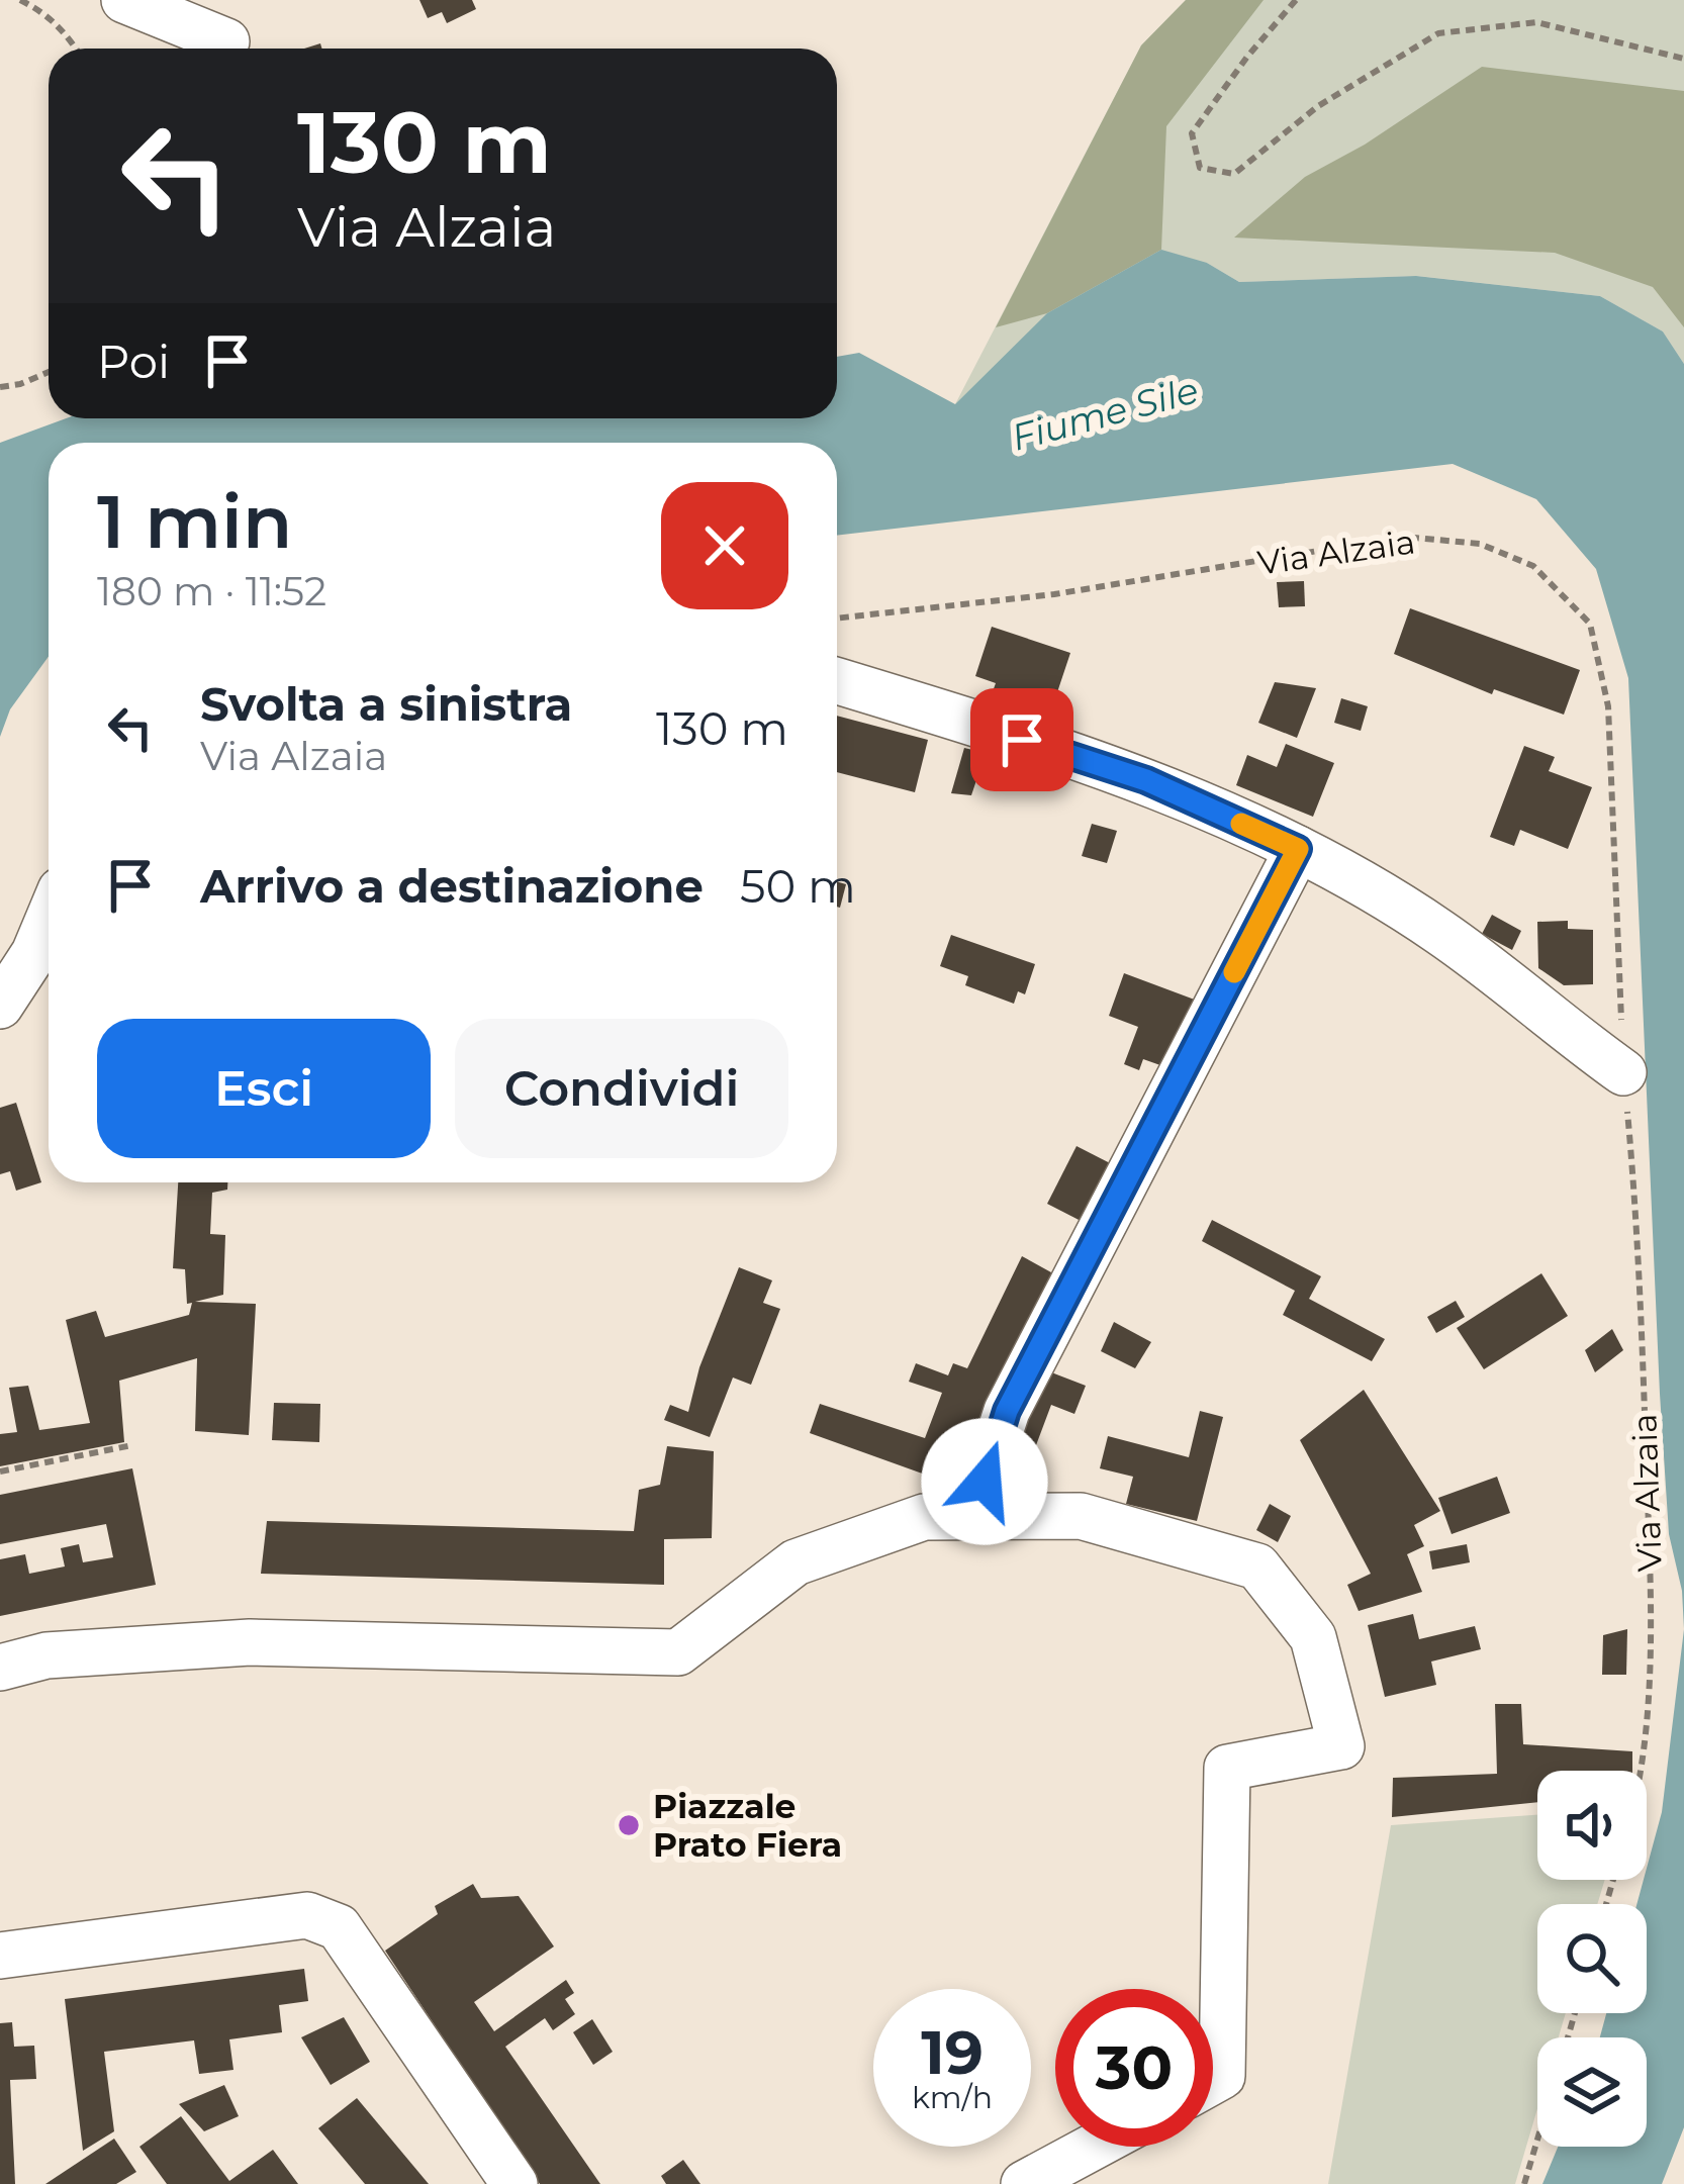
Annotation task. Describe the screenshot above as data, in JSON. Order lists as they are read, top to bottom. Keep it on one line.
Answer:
{"streets":{"path":["Via Alzaia"]},"water":["Fiume Sile"],"places":["Piazzale Prato Fiera"],"page":{"turn":["130 m","Via Alzaia"],"then":"Poi","heading":["1 min","180 m · 11:52"],"list":[{"name":"Svolta a sinistra","note":"Via Alzaia","value":"130 m"},{"name":"Arrivo a destinazione","value":"50 m"}],"buttons":["Esci","Condividi"],"speed":"19 km/h","limit":"30"}}
